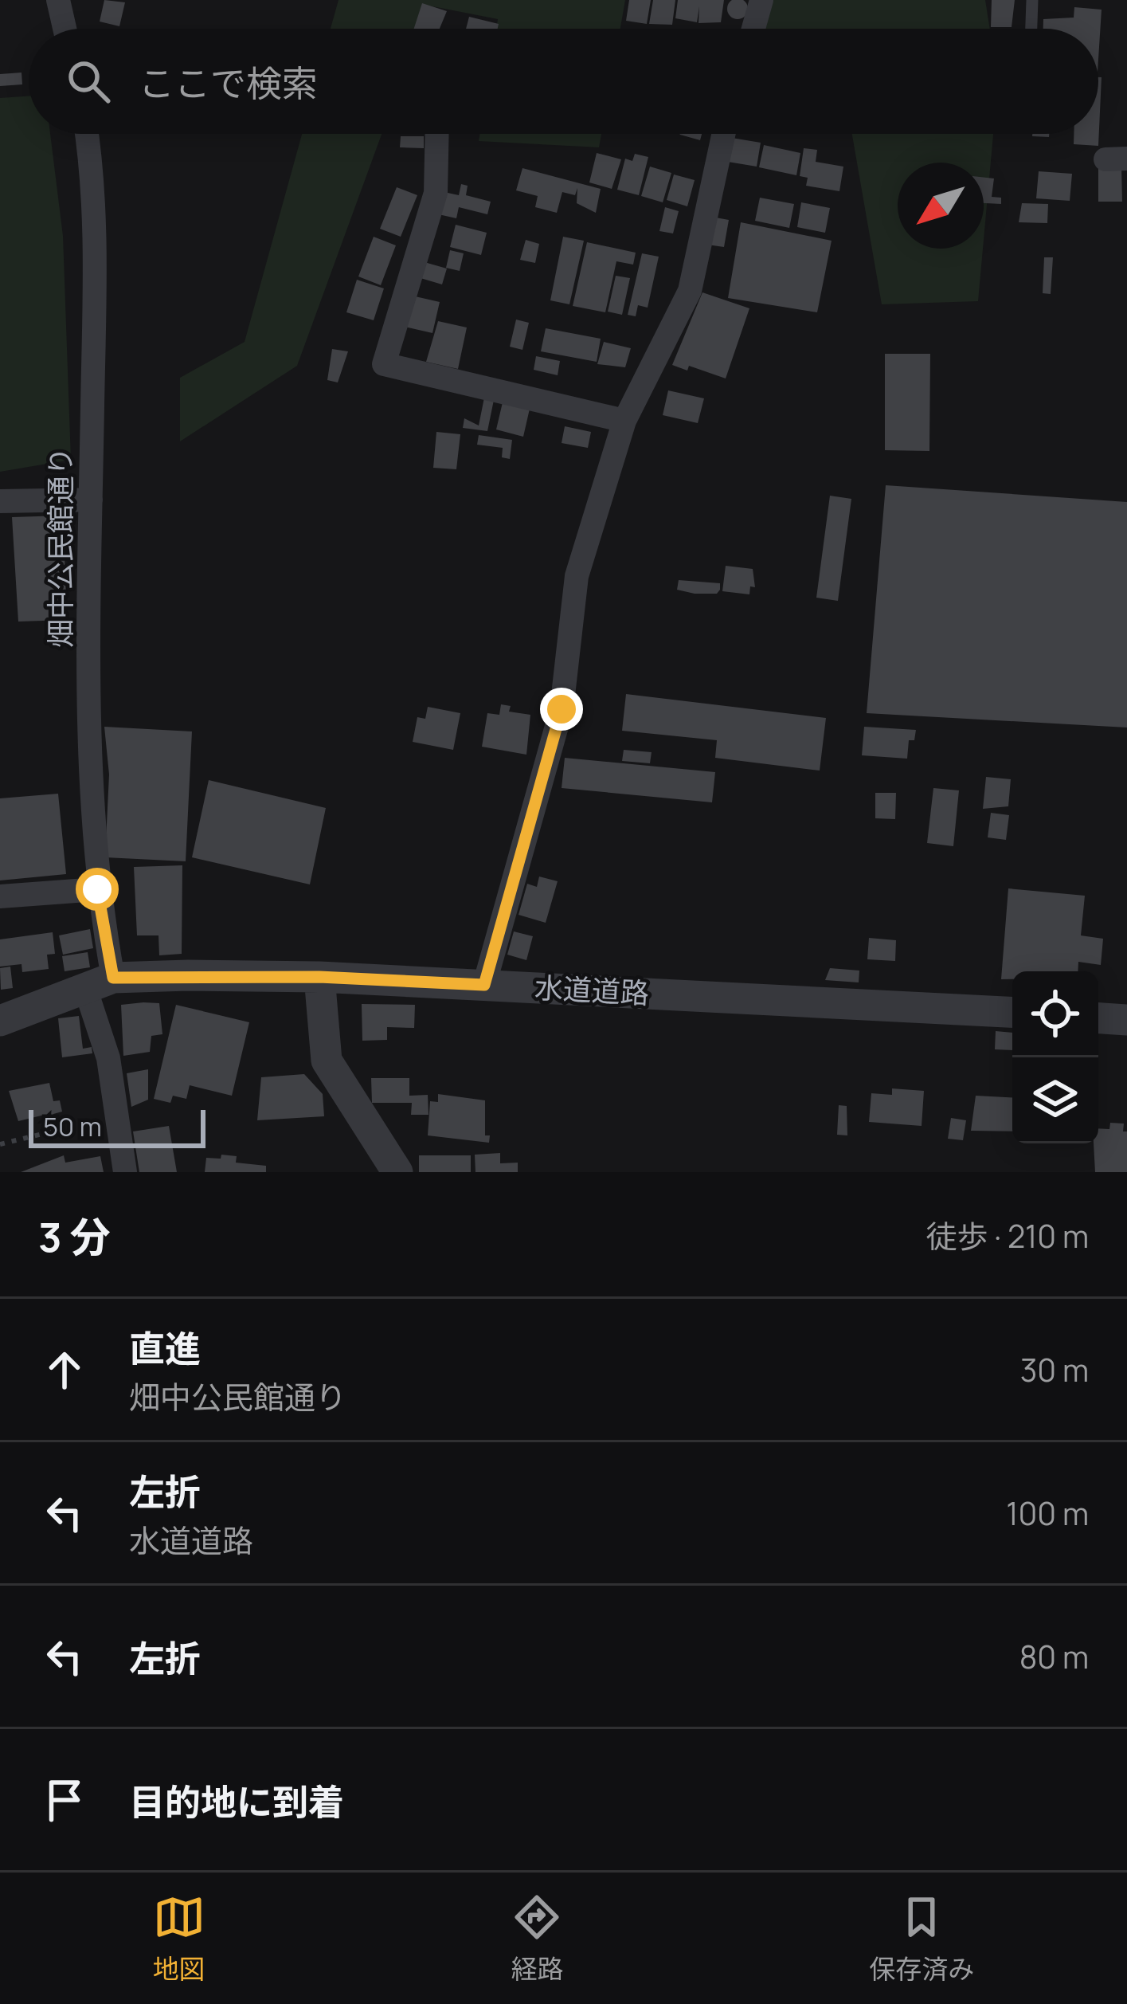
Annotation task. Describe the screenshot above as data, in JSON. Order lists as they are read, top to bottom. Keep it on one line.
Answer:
{"streets":{"street":["畑中公民館通り","水道道路"]},"crossings":[["畑中公民館通り","水道道路"]],"scale_bar":"50 m","north":"bottom left","page":{"search":"ここで検索","scale":"50 m","heading":["3 分","徒歩 · 210 m"],"list":[["直進","畑中公民館通り","30 m"],["左折","水道道路","100 m"],["左折","80 m"],"目的地に到着"],"nav":["地図","経路","保存済み"]}}
